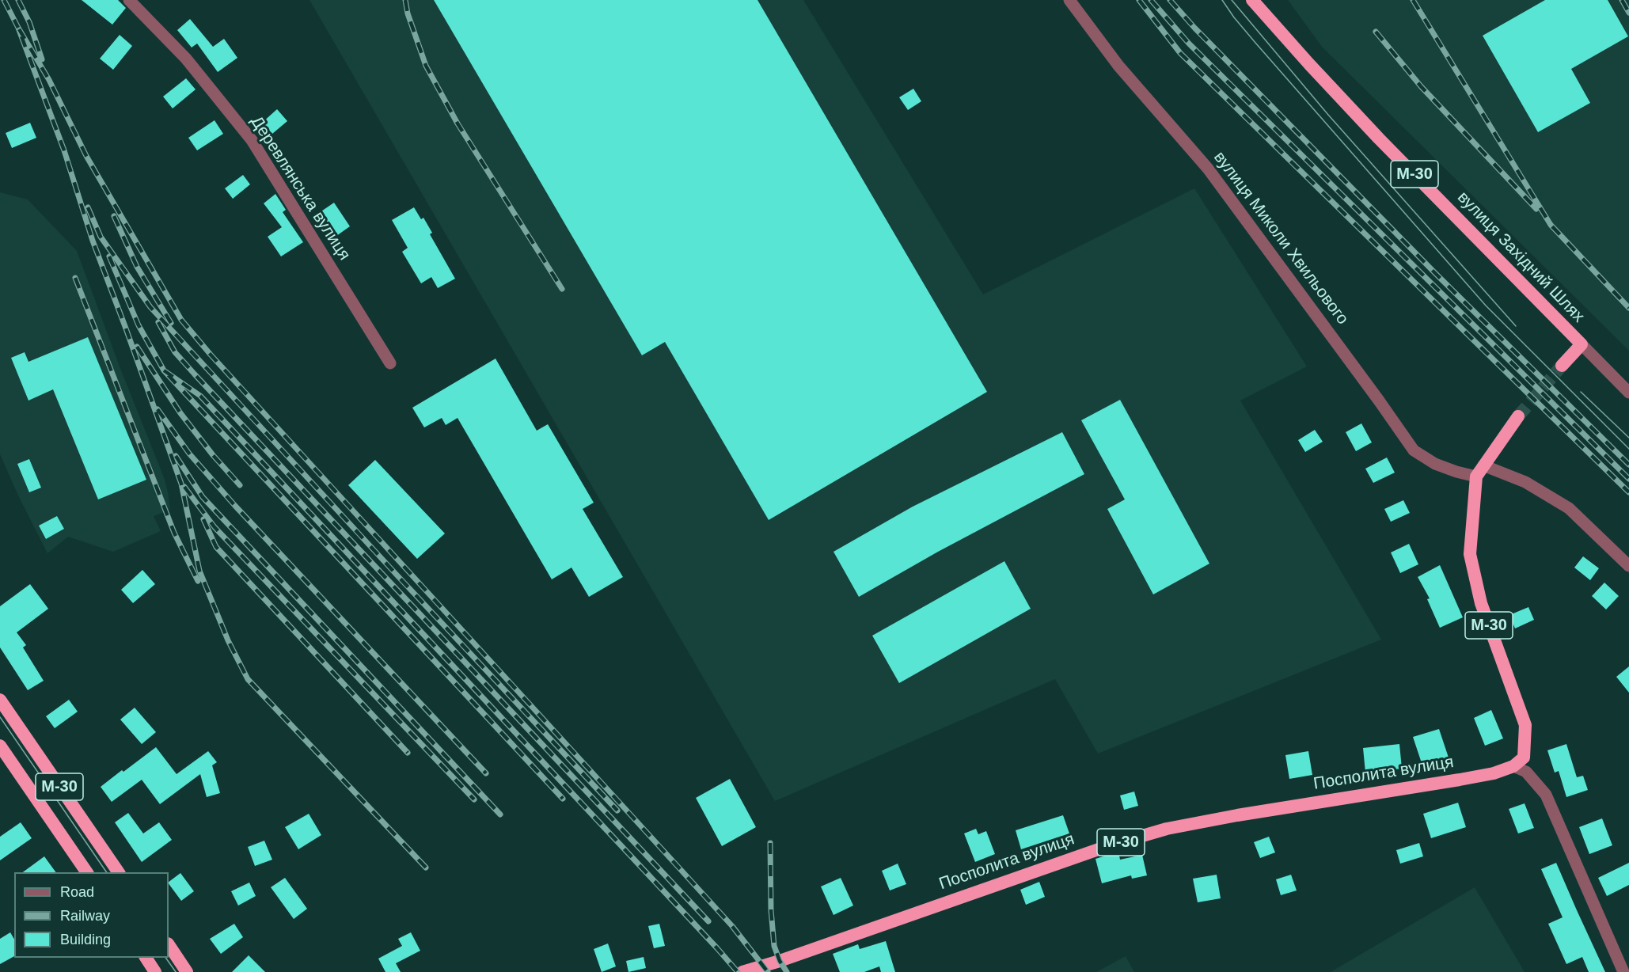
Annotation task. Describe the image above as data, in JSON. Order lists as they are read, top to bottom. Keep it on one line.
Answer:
{"streets":{"highway":["М-30","вулиця Західний Шлях","Посполита вулиця"],"street":["Деревлянська вулиця","вулиця Миколи Хвильового"]},"crossings":[["М-30","вулиця Миколи Хвильового"],["М-30","Посполита вулиця"]],"legend":["Road","Railway","Building"]}
